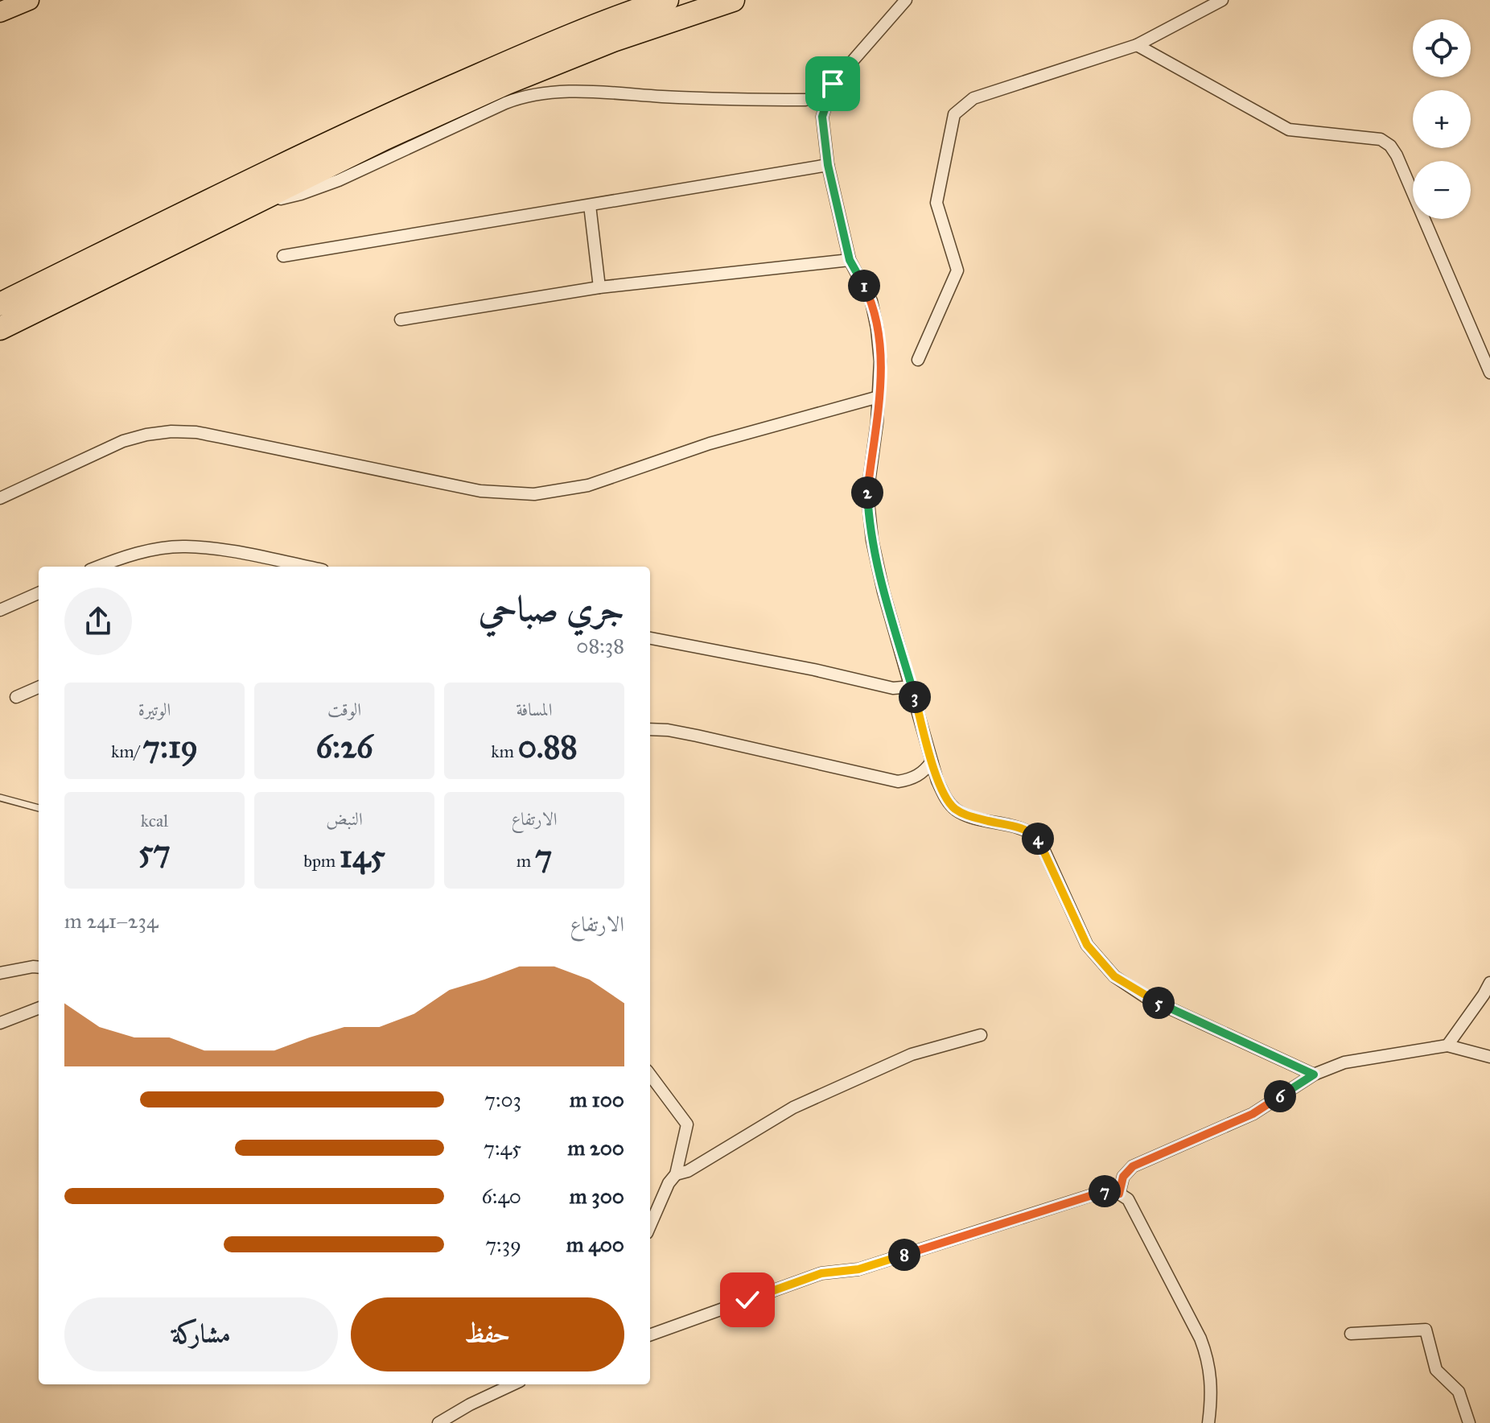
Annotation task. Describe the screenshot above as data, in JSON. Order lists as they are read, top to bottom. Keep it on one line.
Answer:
{"page":{"map_buttons":["+","−"],"pins":["1","2","3","4","5","6","7","8"],"heading":["جري صباحي","08:38"],"stats":[["المسافة","0.88 km"],["الوقت","6:26"],["الوتيرة","7:19 /km"],["الارتفاع","7 m"],["النبض","145 bpm"],["kcal","57"]],"chart":["الارتفاع","234–241 m"],"list":[{"name":"100 m","note":"7:03"},{"name":"200 m","note":"7:45"},{"name":"300 m","note":"6:40"},{"name":"400 m","note":"7:39"}],"buttons":["حفظ","مشاركة"]}}
